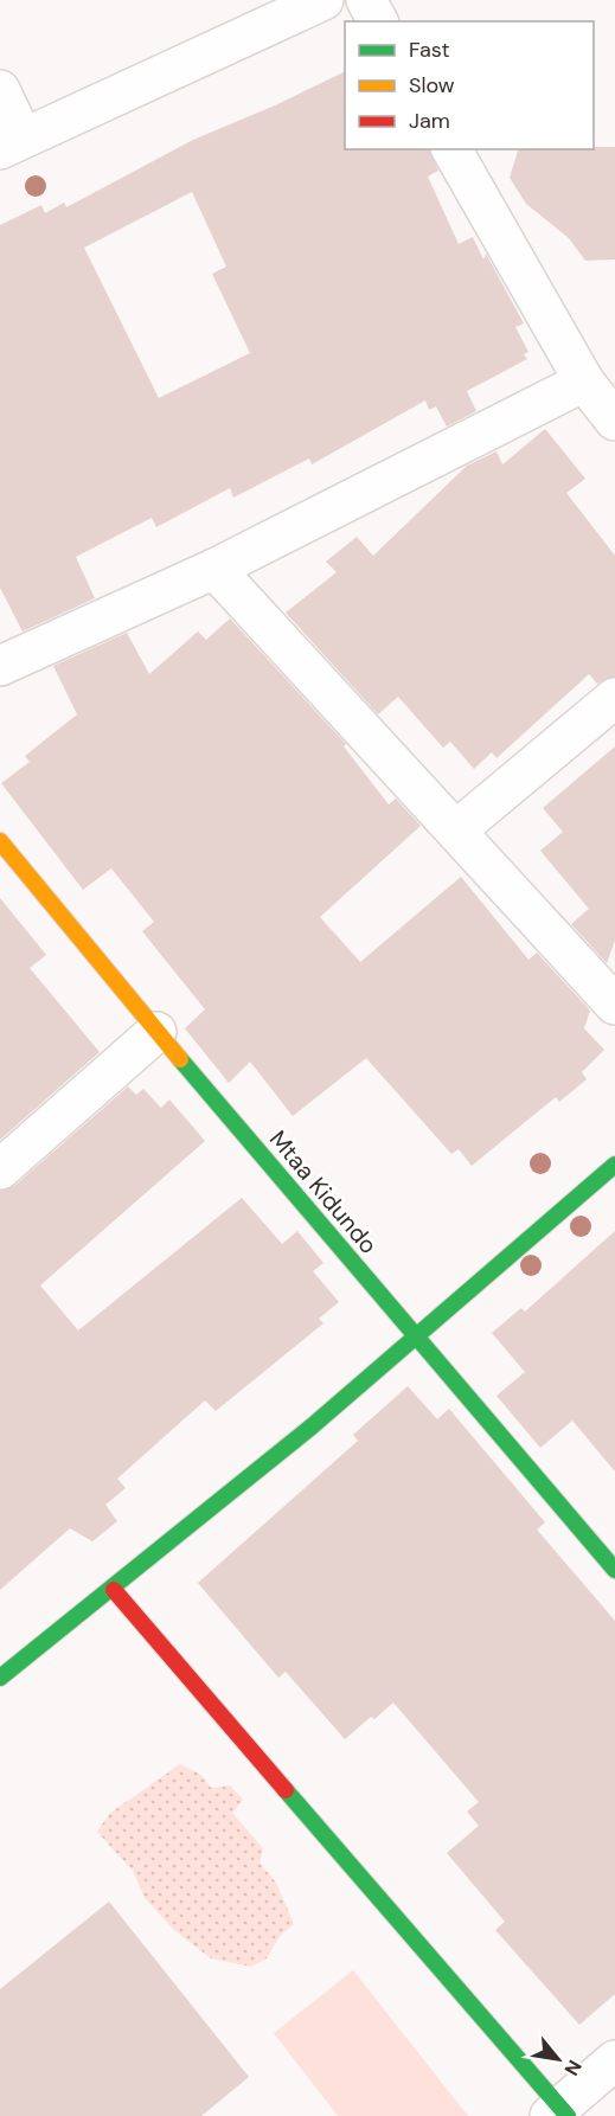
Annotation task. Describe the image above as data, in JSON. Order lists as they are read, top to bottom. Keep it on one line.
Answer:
{"streets":{"street":["Mtaa Kidundo"]},"legend":["Fast","Slow","Jam"],"north":"bottom right"}
